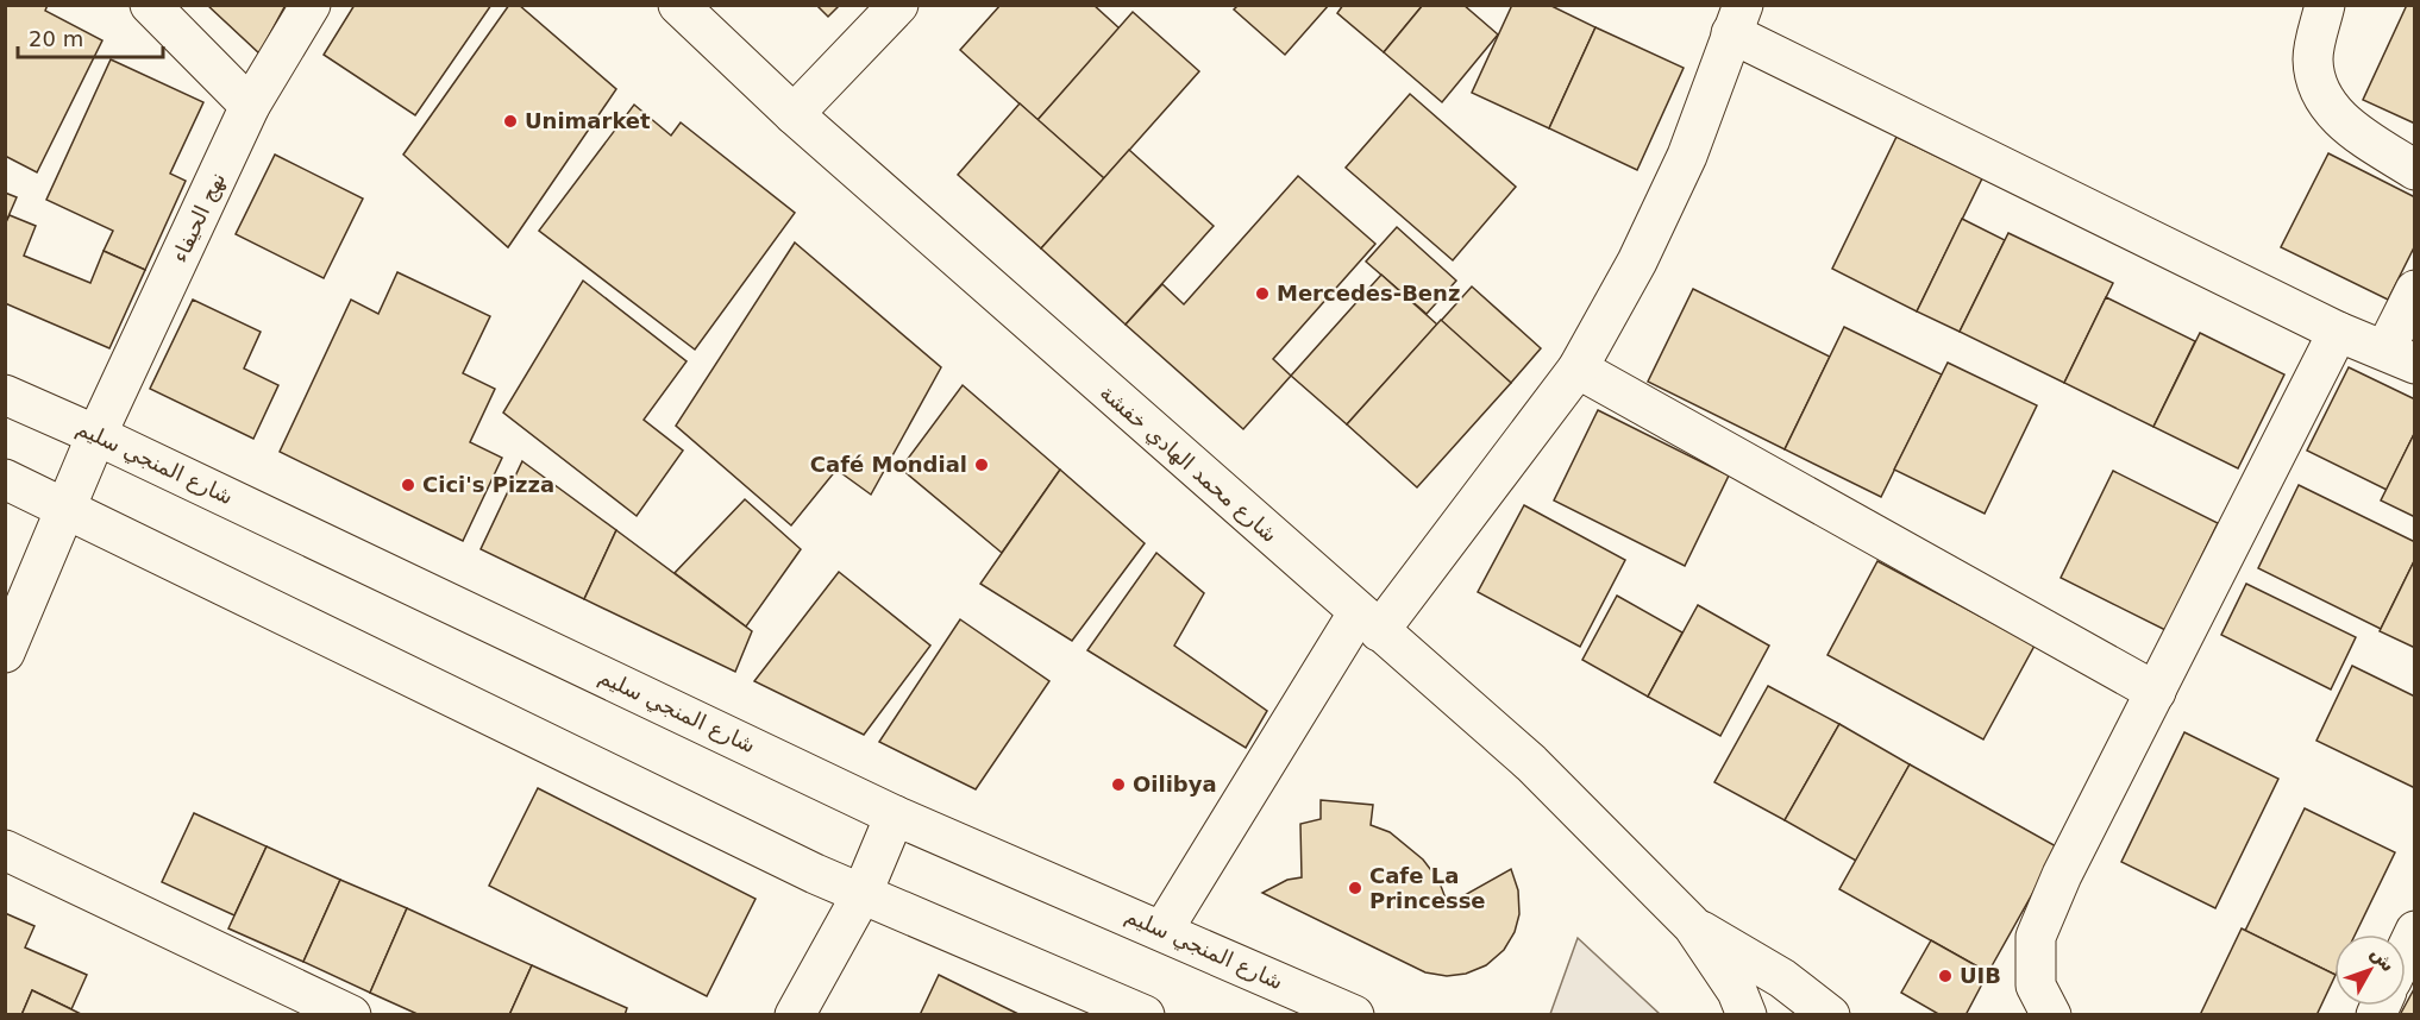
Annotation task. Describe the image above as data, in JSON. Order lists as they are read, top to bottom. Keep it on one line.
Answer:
{"streets":{"street":["نهج الحيفاء","شارع المنجي سليم","شارع محمد الهادي خفشة"]},"crossings":[["نهج الحيفاء","شارع المنجي سليم"]],"places":["Unimarket","Mercedes-Benz","Café Mondial","Cici's Pizza","Oilibya","Cafe La Princesse","UIB"],"scale_bar":"20 m","north":"top right"}
